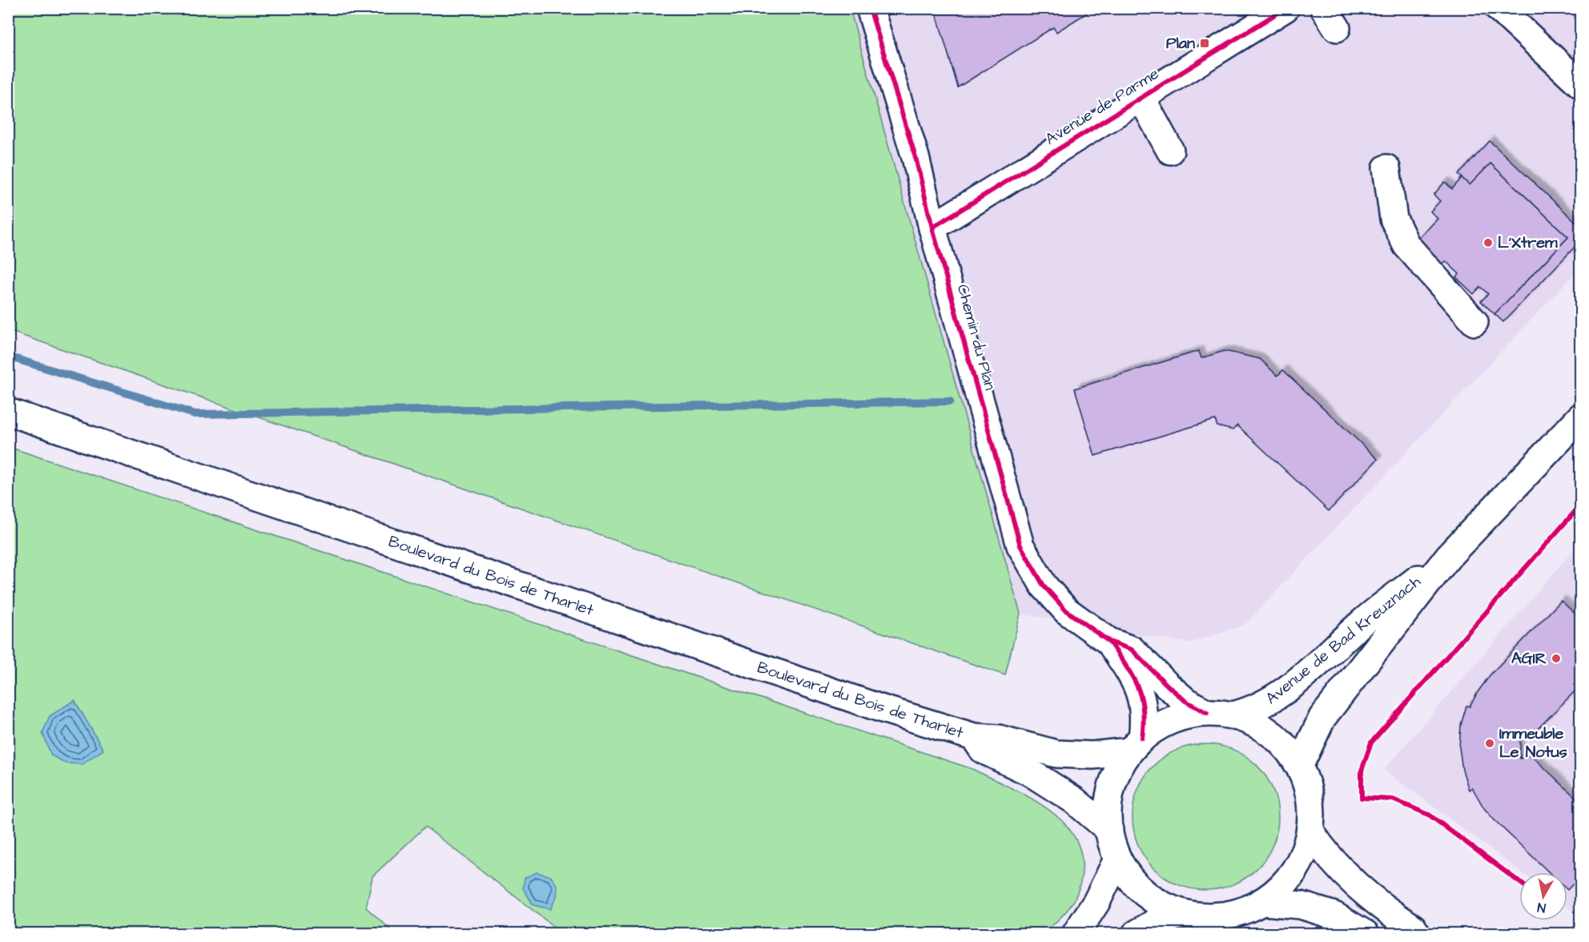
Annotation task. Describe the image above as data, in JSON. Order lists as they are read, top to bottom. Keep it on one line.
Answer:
{"streets":{"main road":["Avenue de Parme","Chemin du Plan","Boulevard du Bois de Tharlet","Avenue de Bad Kreuznach"]},"crossings":[["Avenue de Parme","Chemin du Plan"],["Chemin du Plan","Boulevard du Bois de Tharlet"]],"places":{"transit":["Plan"],"other":["L'Xtrem","AGIR","Immeuble Le Notus"]},"north":"bottom"}
